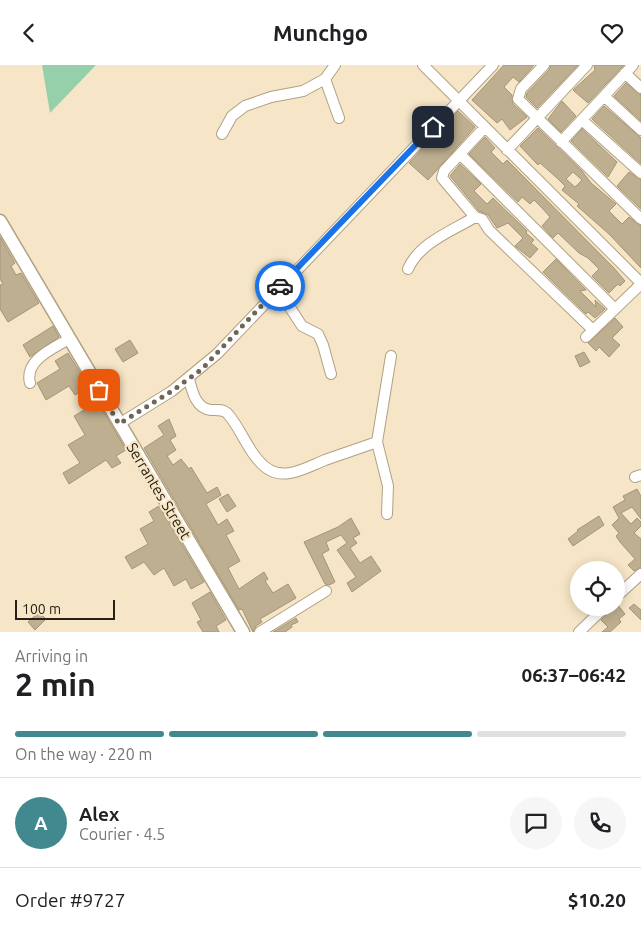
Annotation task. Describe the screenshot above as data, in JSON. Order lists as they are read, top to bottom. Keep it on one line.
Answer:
{"streets":{"main road":["Serrantes Street"]},"scale_bar":"100 m","page":{"header":"Munchgo","scale":"100 m","heading":["2 min","Arriving in","06:37–06:42"],"panel":["Alex","Courier · 4.5","Order #9727","$10.20"],"bar":"On the way · 220 m","round":"A"}}
